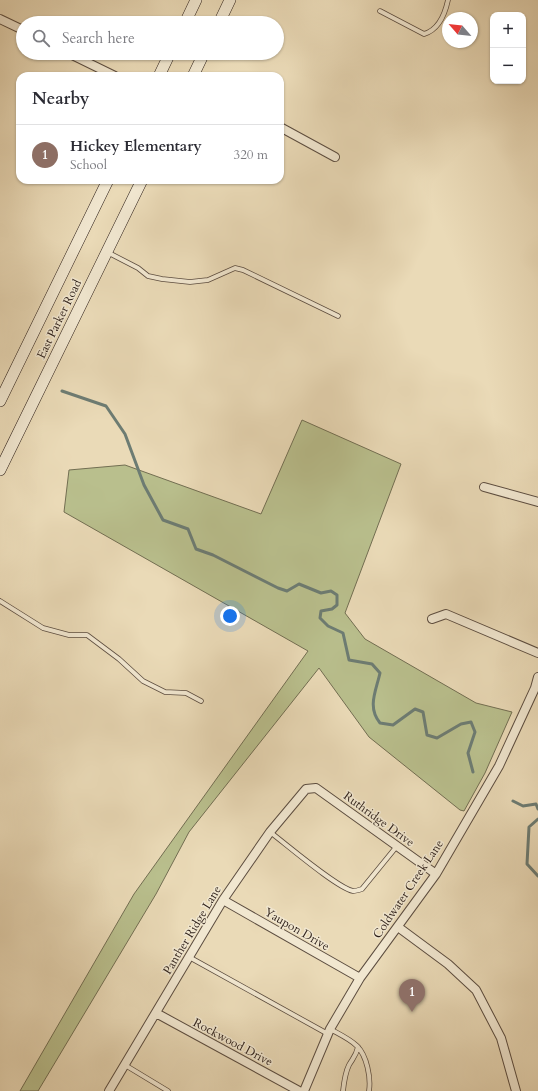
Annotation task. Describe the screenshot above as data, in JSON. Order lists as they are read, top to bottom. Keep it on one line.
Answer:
{"streets":{"main road":["East Parker Road"],"street":["Ruthridge Drive","Coldwater Creek Lane","Yaupon Drive","Panther Ridge Lane","Rockwood Drive"]},"crossings":[["Ruthridge Drive","Coldwater Creek Lane"],["Ruthridge Drive","Panther Ridge Lane"],["Coldwater Creek Lane","Yaupon Drive"],["Yaupon Drive","Panther Ridge Lane"],["Panther Ridge Lane","Rockwood Drive"]],"north":"top left","page":{"map_buttons":["+","−"],"search":"Search here","heading":"Nearby","list":[{"mark":"1","name":"Hickey Elementary","note":"School","value":"320 m"}],"pins":"1"}}
